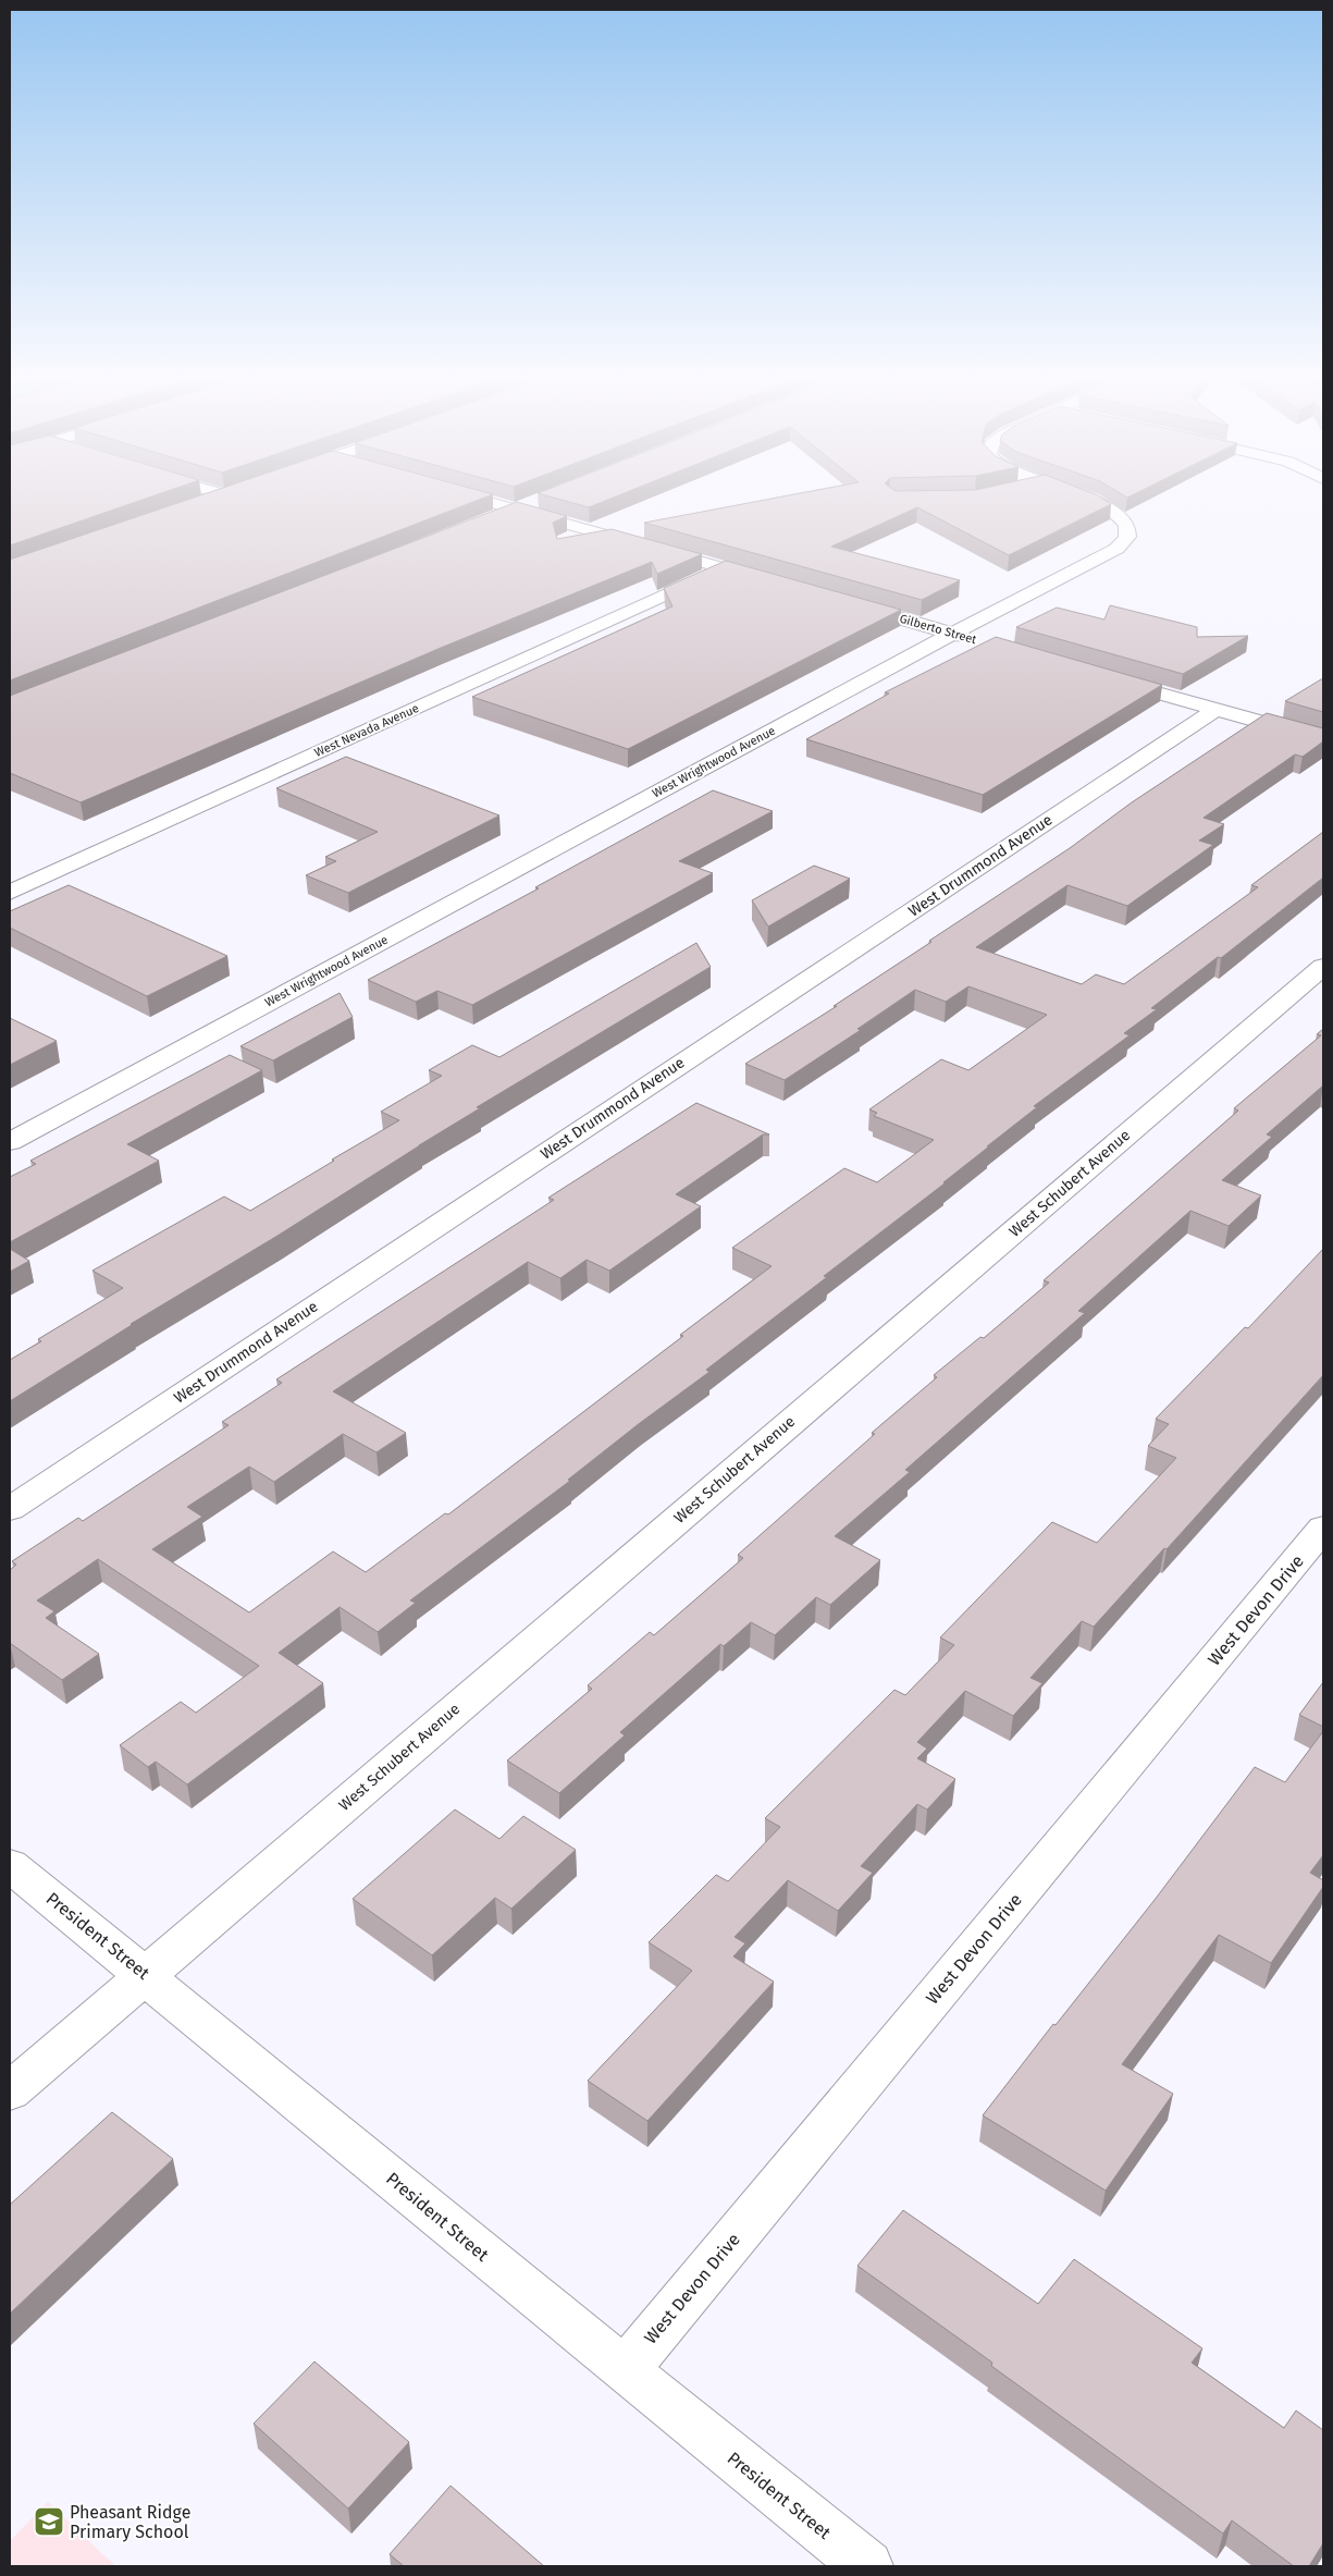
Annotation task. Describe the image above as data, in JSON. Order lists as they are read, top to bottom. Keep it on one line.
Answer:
{"streets":{"street":["Gilberto Street","West Nevada Avenue","West Wrightwood Avenue","West Drummond Avenue","West Schubert Avenue","West Devon Drive","President Street"]},"crossings":[["Gilberto Street","West Wrightwood Avenue"],["West Schubert Avenue","President Street"],["West Devon Drive","President Street"]],"places":{"school or university":["Pheasant Ridge Primary School"]}}
